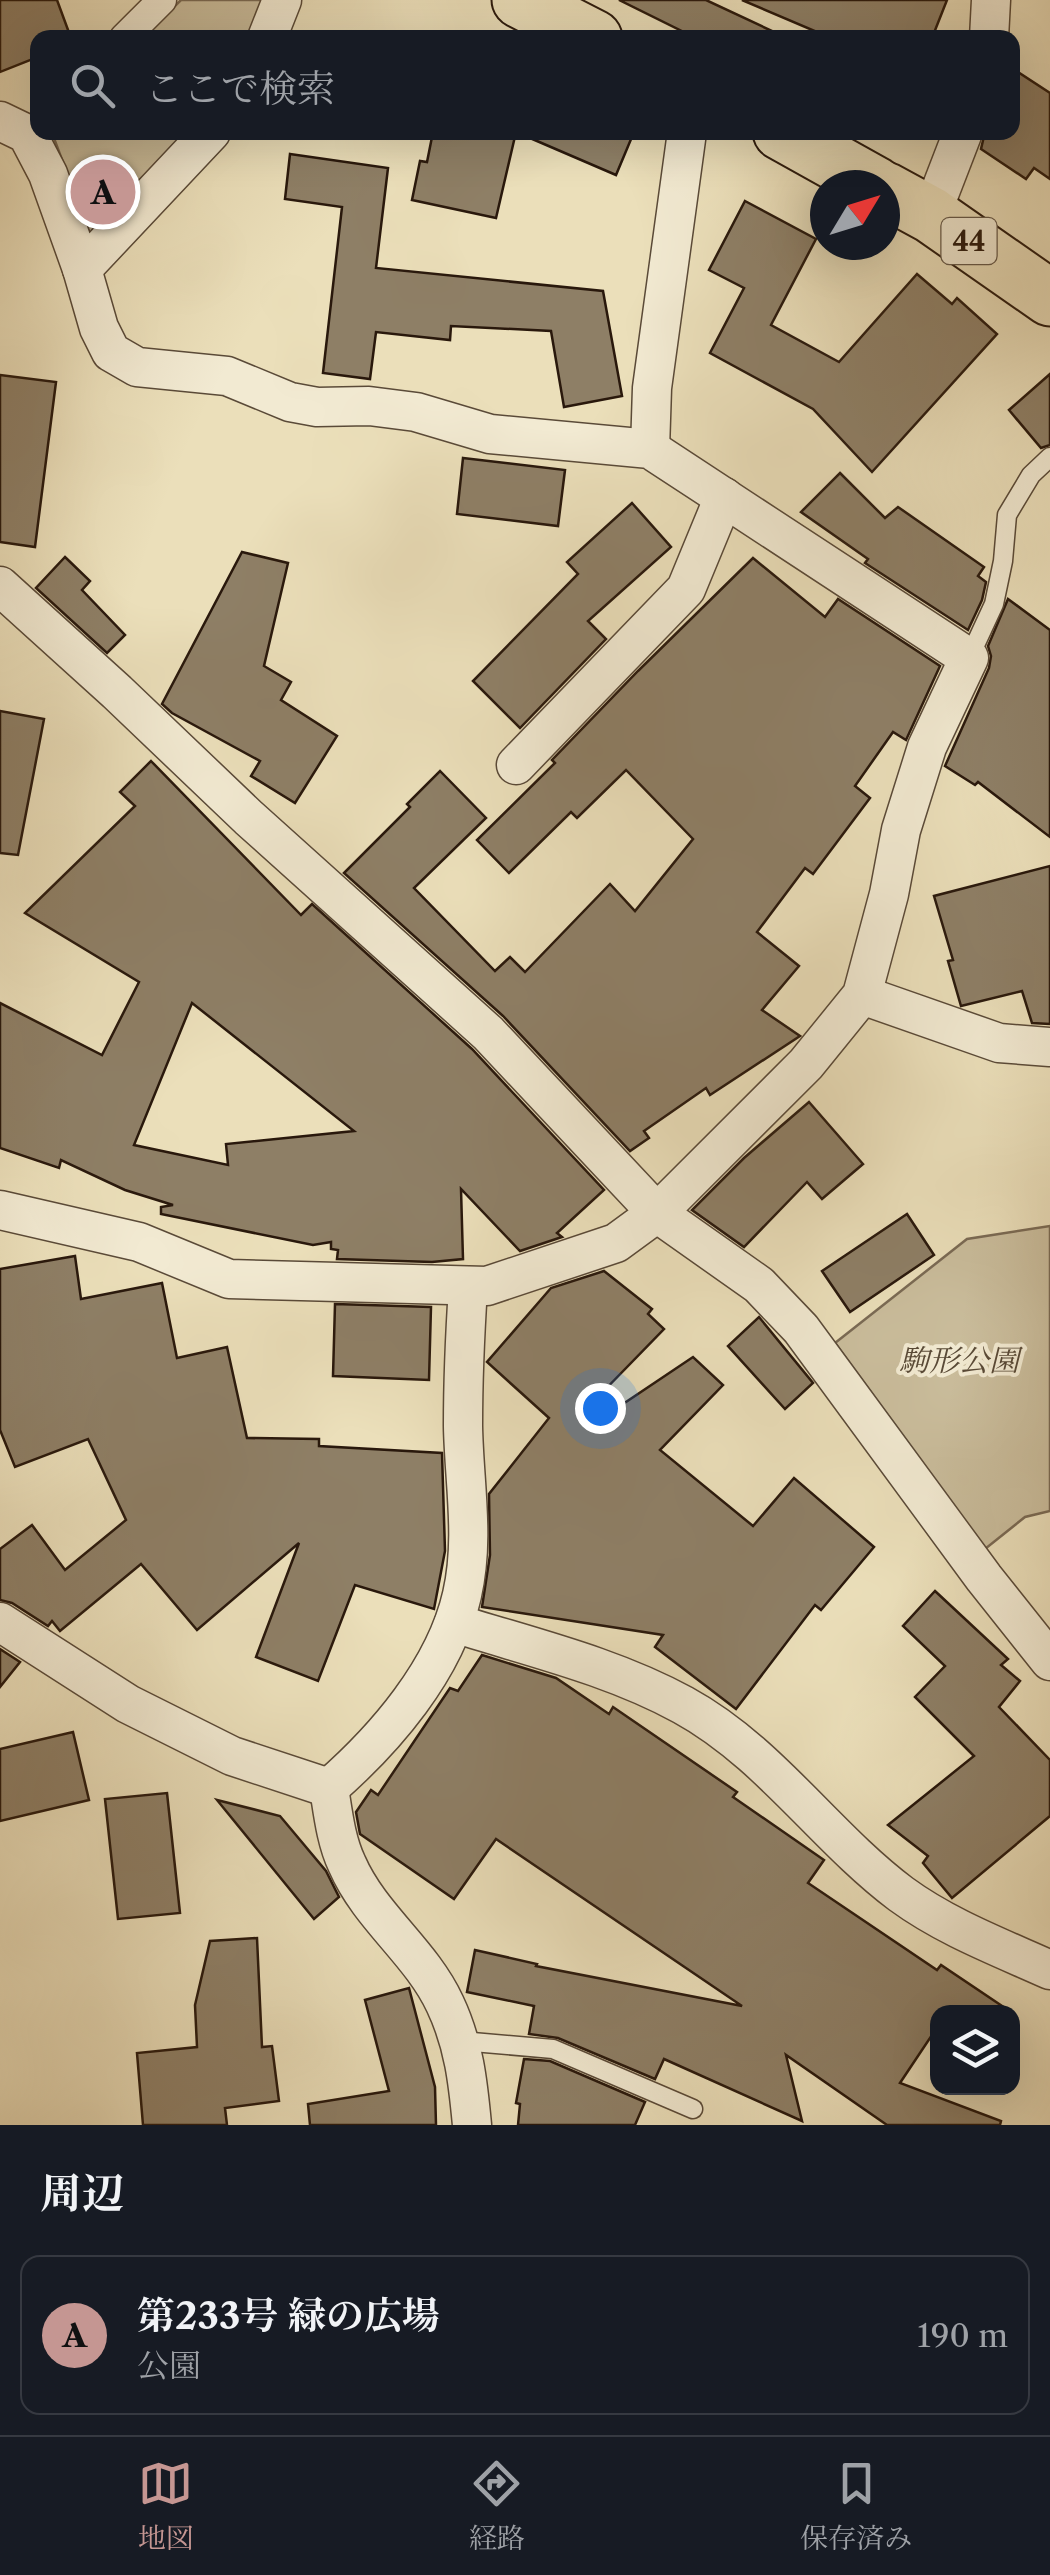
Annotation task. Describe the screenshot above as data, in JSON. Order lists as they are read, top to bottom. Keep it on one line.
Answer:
{"streets":{"main road":["44"]},"parks":["駒形公園"],"north":"top right","page":{"search":"ここで検索","pins":"A","heading":"周辺","list":[{"mark":"A","name":"第233号 緑の広場","note":"公園","value":"190 m"}],"nav":["地図","経路","保存済み"]}}
